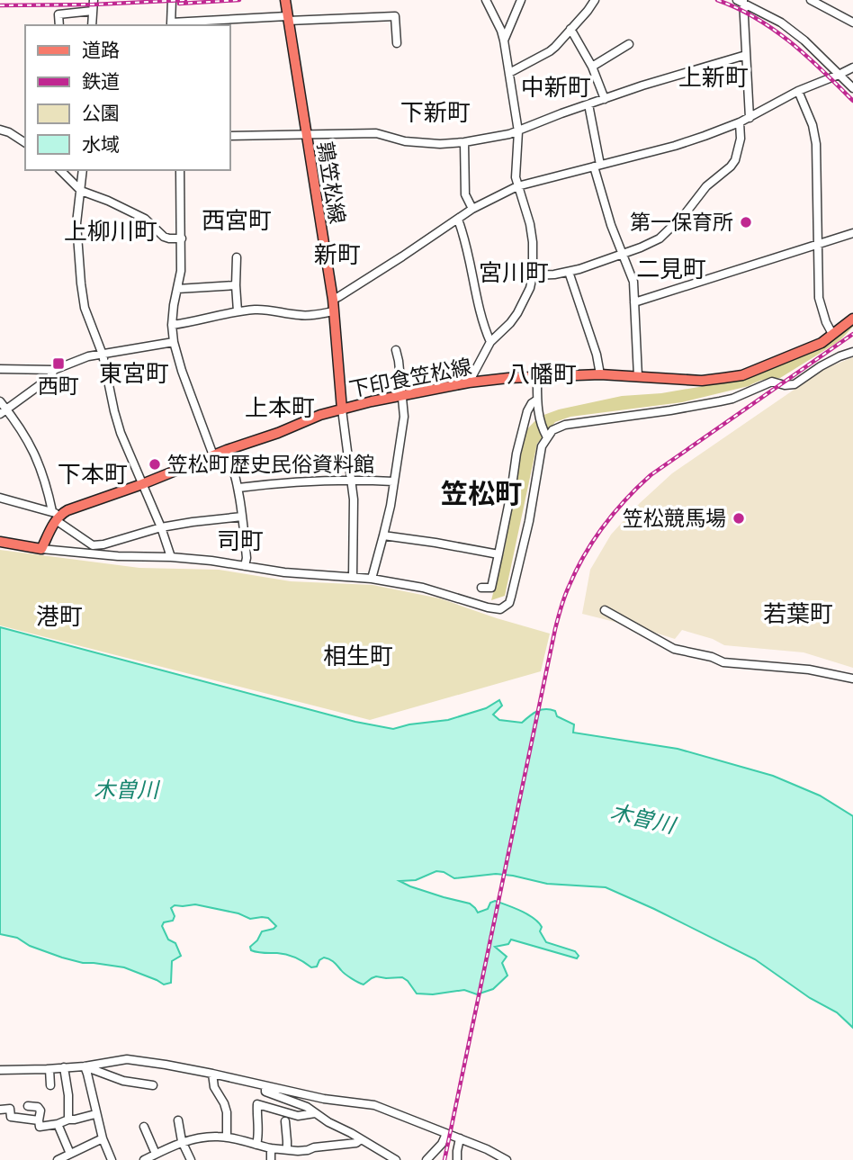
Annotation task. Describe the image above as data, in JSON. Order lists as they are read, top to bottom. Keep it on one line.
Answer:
{"streets":{"main road":["鶉笠松線","下印食笠松線"]},"crossings":[["鶉笠松線","下印食笠松線"]],"districts":["上新町","中新町","下新町","西宮町","上柳川町","新町","二見町","宮川町","東宮町","八幡町","上本町","下本町","笠松町","司町","若葉町","港町","相生町"],"water":["木曽川"],"places":{"other":["第一保育所","笠松町歴史民俗資料館","笠松競馬場"],"transit":["西町"]},"legend":["道路","鉄道","公園","水域"]}
